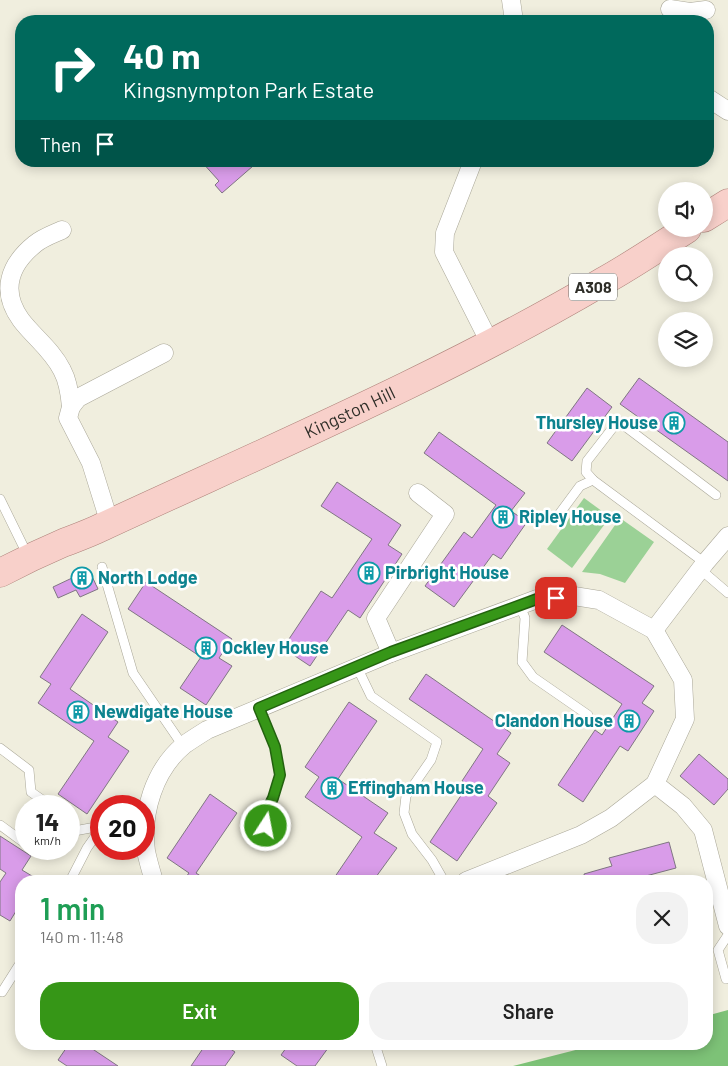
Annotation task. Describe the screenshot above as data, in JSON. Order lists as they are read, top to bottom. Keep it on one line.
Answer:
{"streets":{"main road":["A308","Kingston Hill"]},"places":{"building":["Thursley House","Ripley House","Pirbright House","North Lodge","Ockley House","Newdigate House","Clandon House","Effingham House"]},"page":{"turn":["40 m","Kingsnympton Park Estate"],"then":"Then","speed":"14 km/h","limit":"20","heading":["1 min","140 m · 11:48"],"buttons":["Exit","Share"]}}
